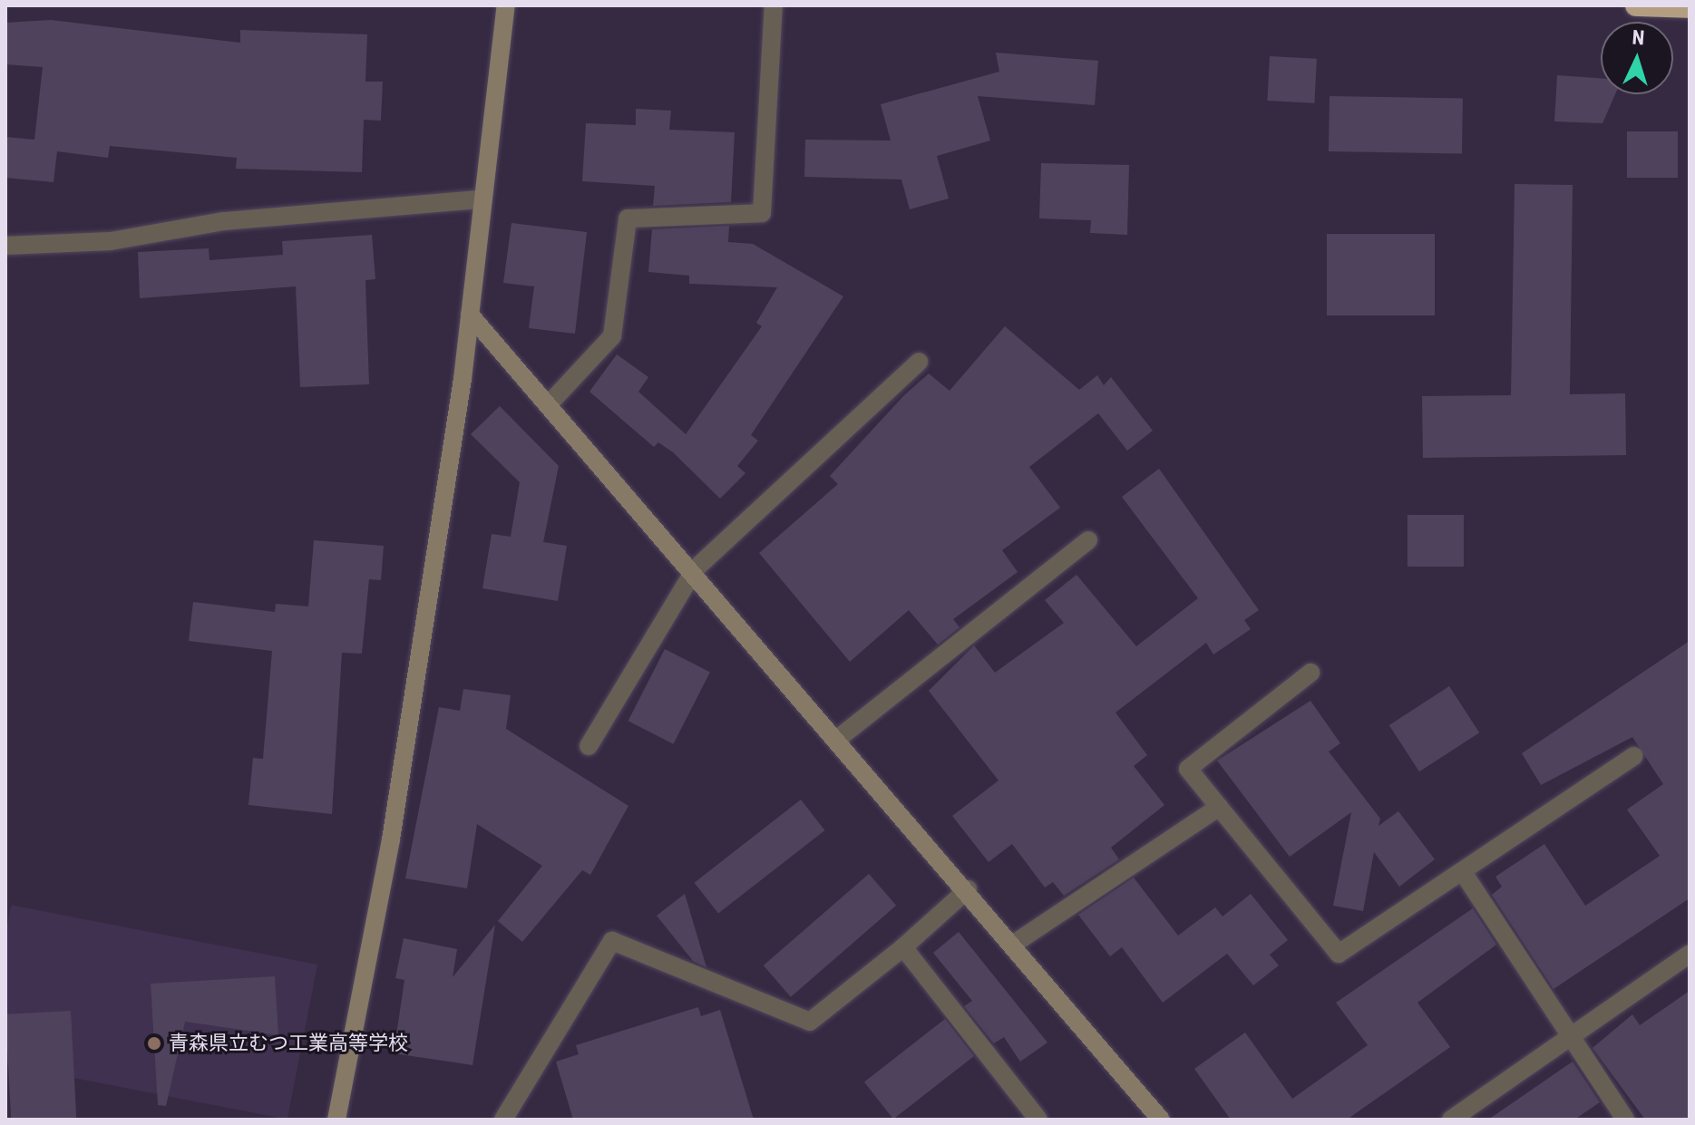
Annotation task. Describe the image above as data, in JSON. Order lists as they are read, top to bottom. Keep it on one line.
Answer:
{"places":["青森県立むつ工業高等学校"],"north":"top"}
